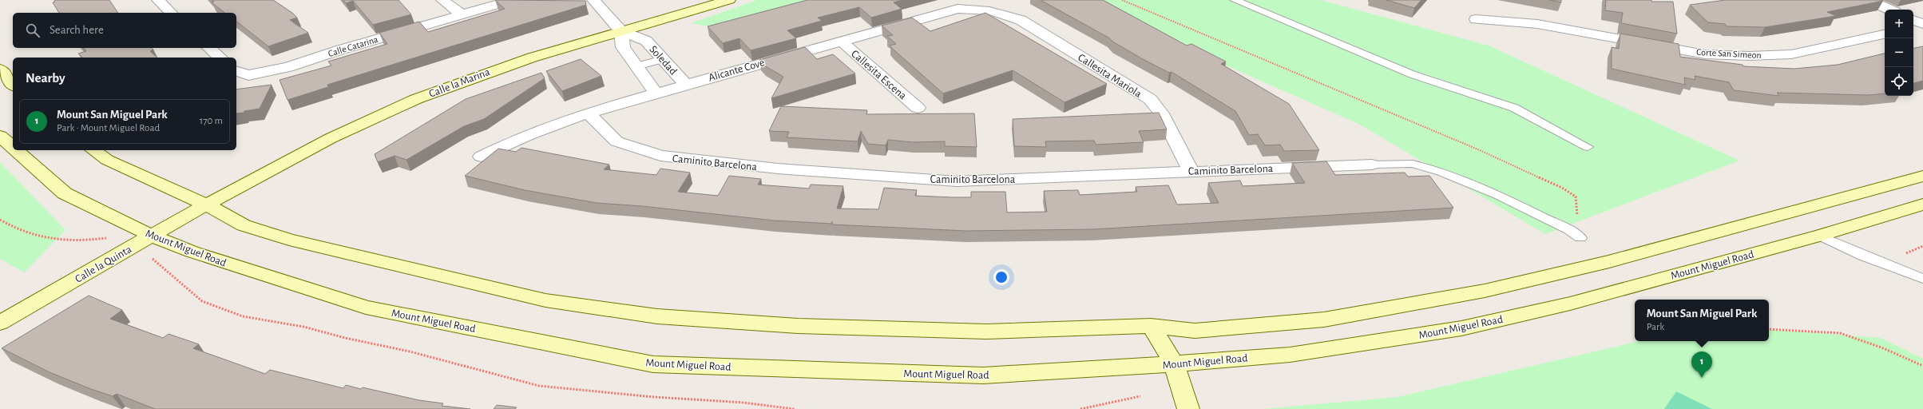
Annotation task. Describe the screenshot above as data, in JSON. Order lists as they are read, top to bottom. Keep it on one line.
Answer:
{"streets":{"street":["Calle Catarina","Corte San Simeon","Soledad","Alicante Cove","Callesita Escena","Callesita Mariola","Calle la Marina","Caminito Barcelona","Mount Miguel Road","Calle la Quinta"]},"crossings":[["Soledad","Alicante Cove"],["Soledad","Calle la Marina"],["Alicante Cove","Callesita Escena"],["Alicante Cove","Callesita Mariola"],["Alicante Cove","Caminito Barcelona"],["Callesita Mariola","Caminito Barcelona"],["Calle la Marina","Calle la Quinta"],["Mount Miguel Road","Calle la Quinta"]],"page":{"map_buttons":["+","−"],"search":"Search here","heading":"Nearby","list":[{"mark":"1","name":"Mount San Miguel Park","note":"Park · Mount Miguel Road","value":"170 m"}],"popup":["Mount San Miguel Park","Park"],"pins":"1"}}
